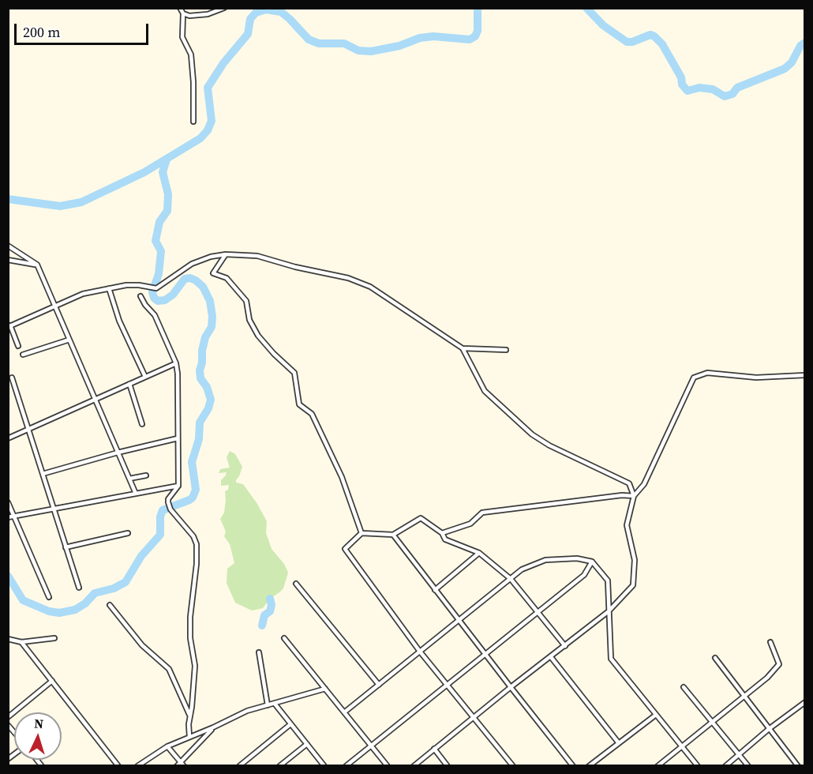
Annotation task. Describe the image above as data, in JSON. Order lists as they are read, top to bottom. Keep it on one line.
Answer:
{"scale_bar":"200 m","north":"top"}
